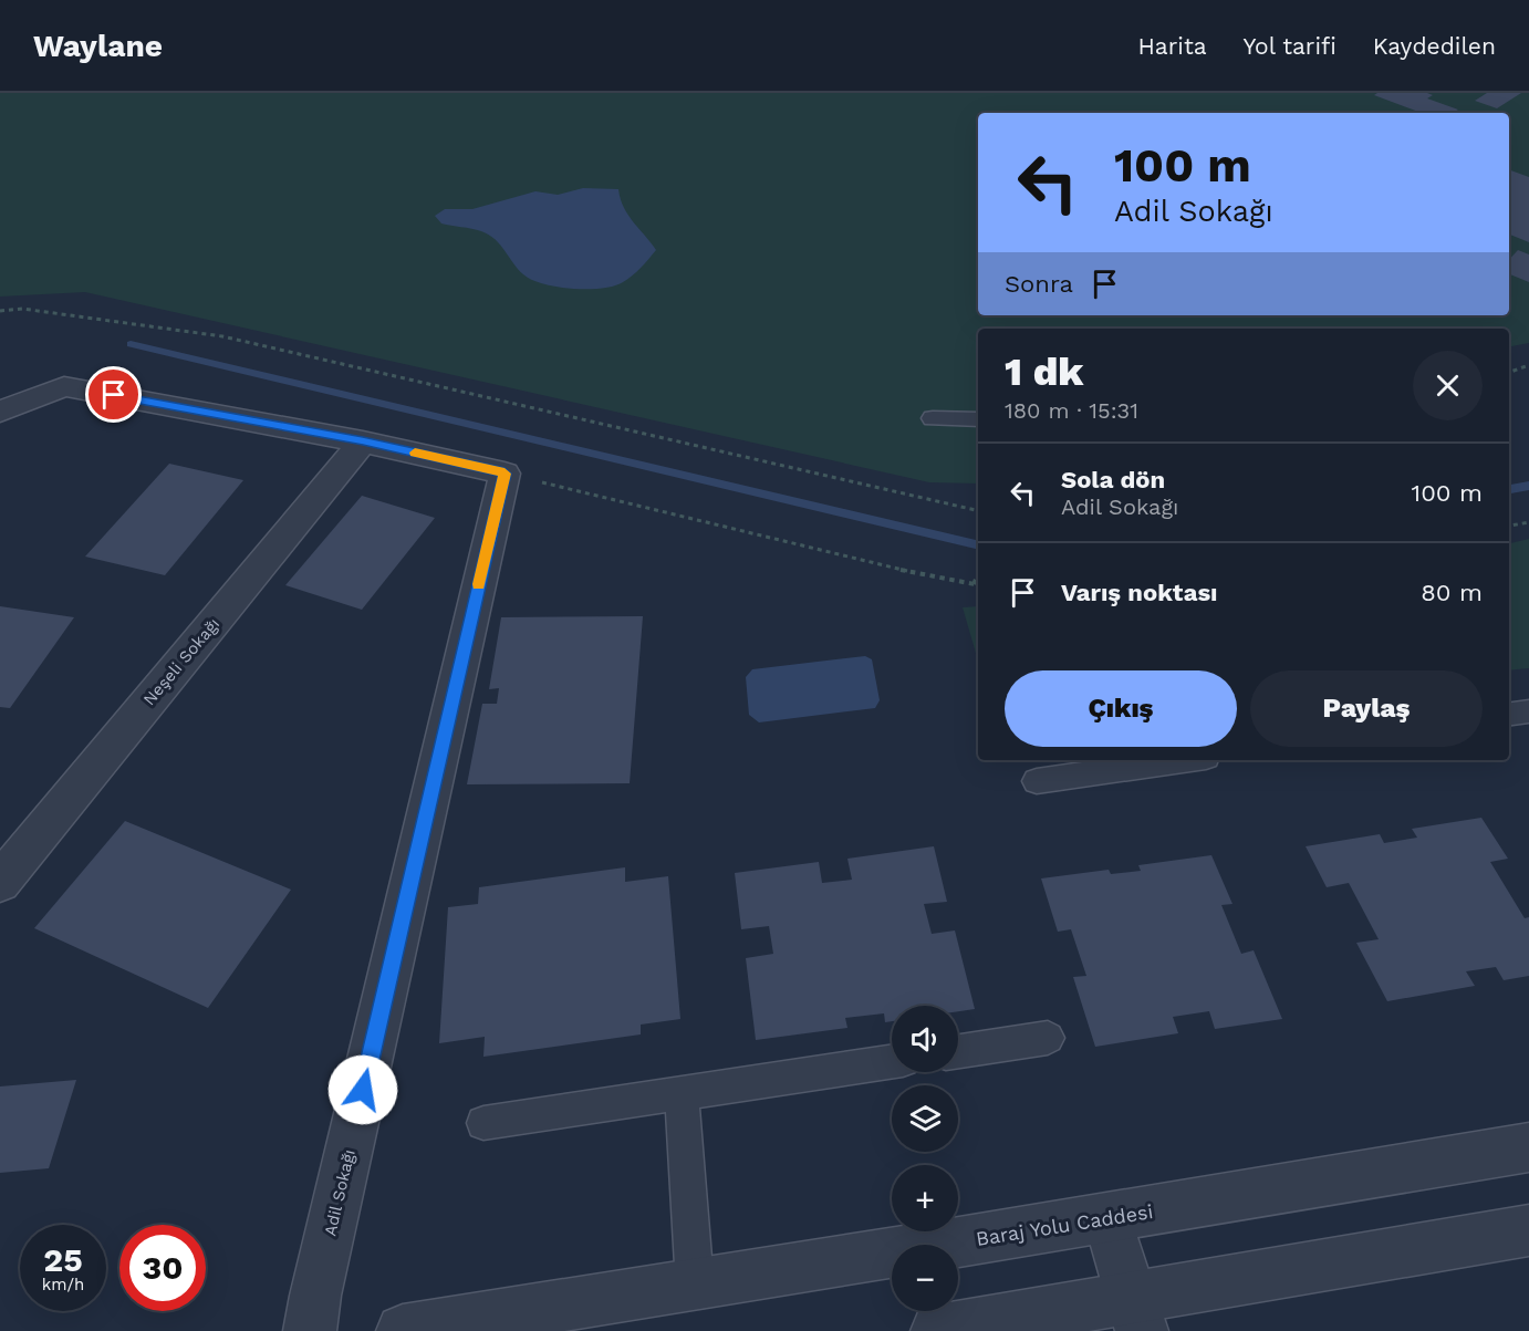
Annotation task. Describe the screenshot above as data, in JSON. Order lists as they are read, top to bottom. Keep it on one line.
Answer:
{"streets":{"street":["Neşeli Sokağı","Adil Sokağı","Baraj Yolu Caddesi"]},"page":{"header":"Waylane","nav":["Harita","Yol tarifi","Kaydedilen"],"turn":["100 m","Adil Sokağı"],"then":"Sonra","heading":["1 dk","180 m · 15:31"],"list":[{"name":"Sola dön","note":"Adil Sokağı","value":"100 m"},{"name":"Varış noktası","value":"80 m"}],"buttons":["Çıkış","Paylaş"],"map_buttons":["+","−"],"speed":"25 km/h","limit":"30"}}
